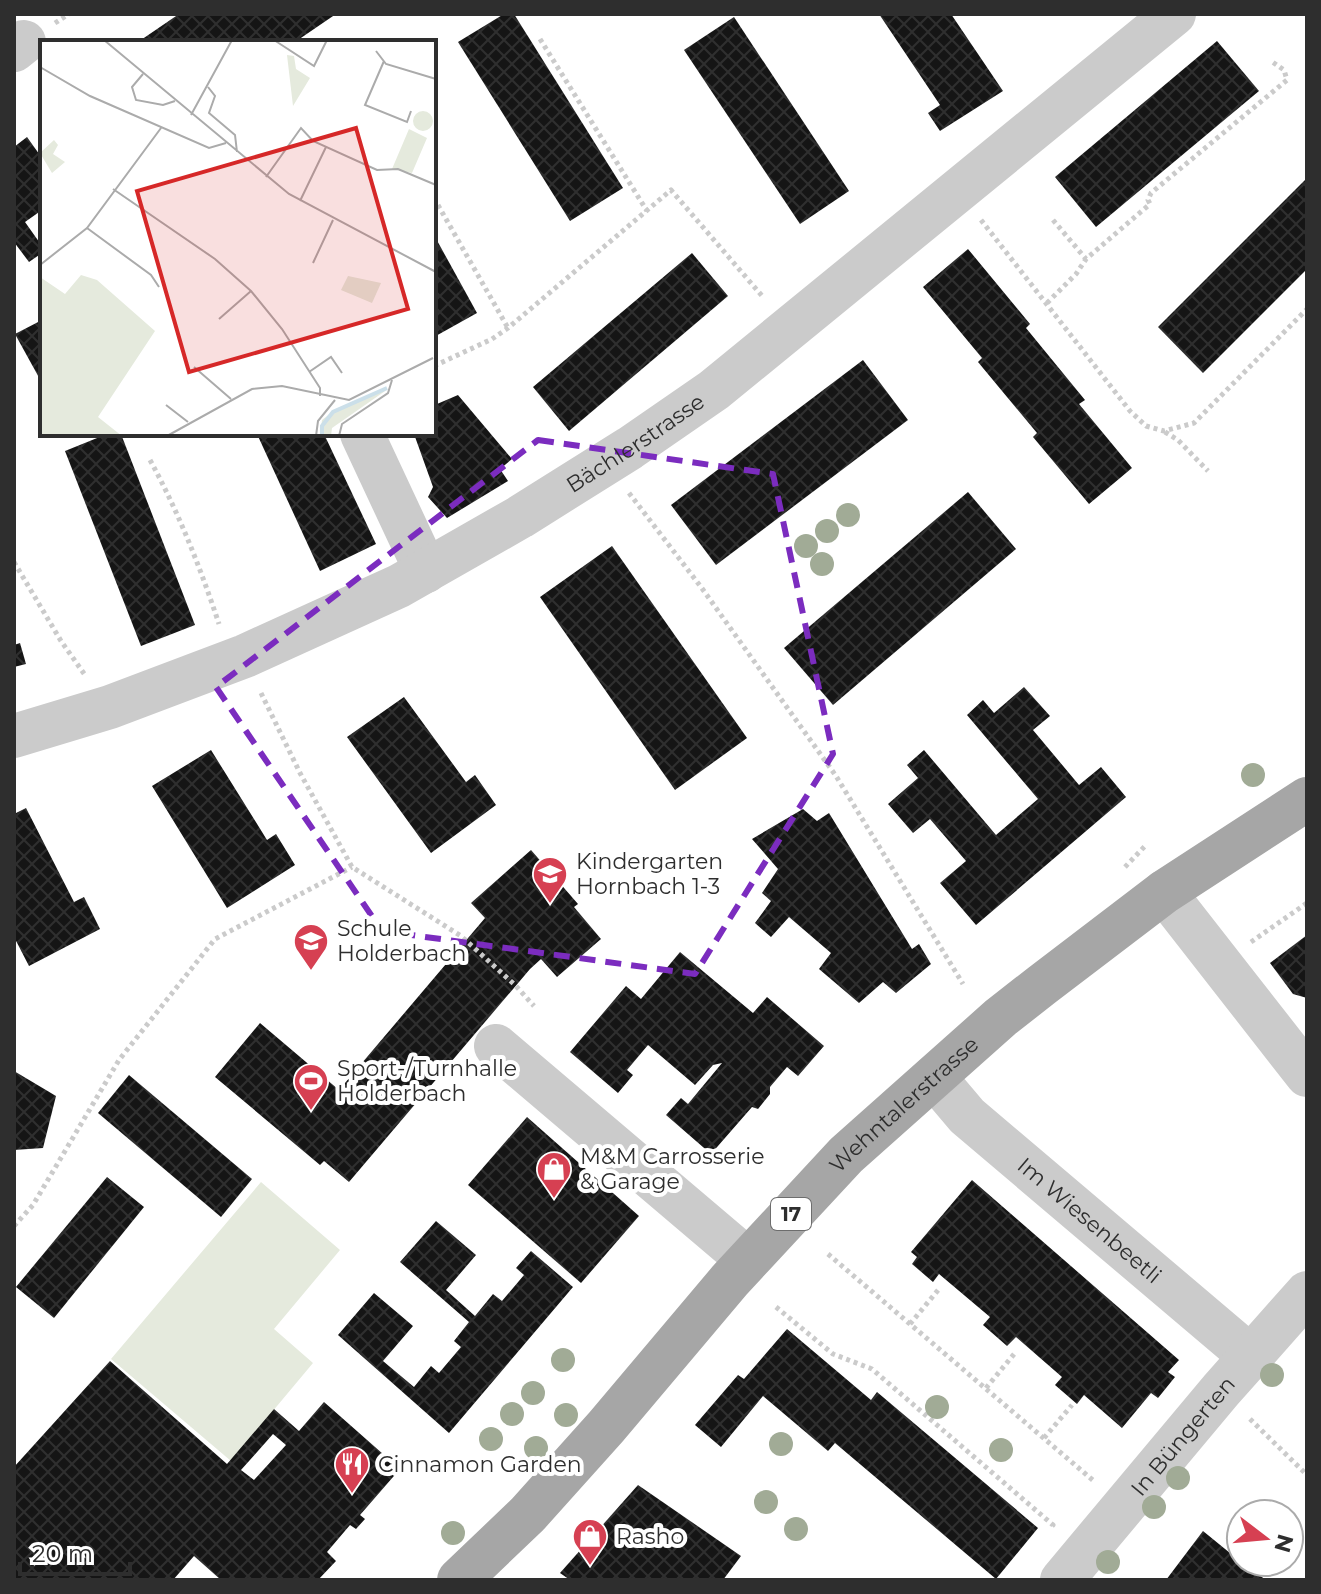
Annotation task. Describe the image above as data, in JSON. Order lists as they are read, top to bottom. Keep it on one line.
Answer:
{"streets":{"main road":["Wehntalerstrasse","17"],"street":["Bächlerstrasse","Im Wiesenbeetli","In Büngerten"]},"crossings":[["Wehntalerstrasse","Im Wiesenbeetli"],["Im Wiesenbeetli","In Büngerten"]],"places":{"school or university":["Kindergarten Hornbach 1-3","Schule Holderbach"],"sports":["Sport-/Turnhalle Holderbach"],"shop":["M&M Carrosserie & Garage","Rasho"],"restaurant":["Cinnamon Garden"]},"scale_bar":"20 m","north":"right"}
